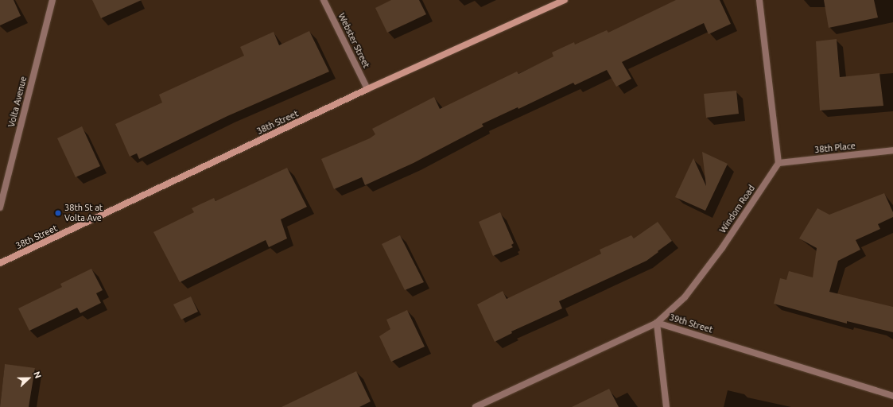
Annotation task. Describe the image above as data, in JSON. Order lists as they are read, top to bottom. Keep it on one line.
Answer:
{"streets":{"main road":["38th Street"],"street":["Webster Street","Volta Avenue","38th Place","Windom Road","39th Street"]},"crossings":[["Webster Street","38th Street"],["38th Place","Windom Road"],["Windom Road","39th Street"]],"places":["38th St at Volta Ave"],"north":"right"}
